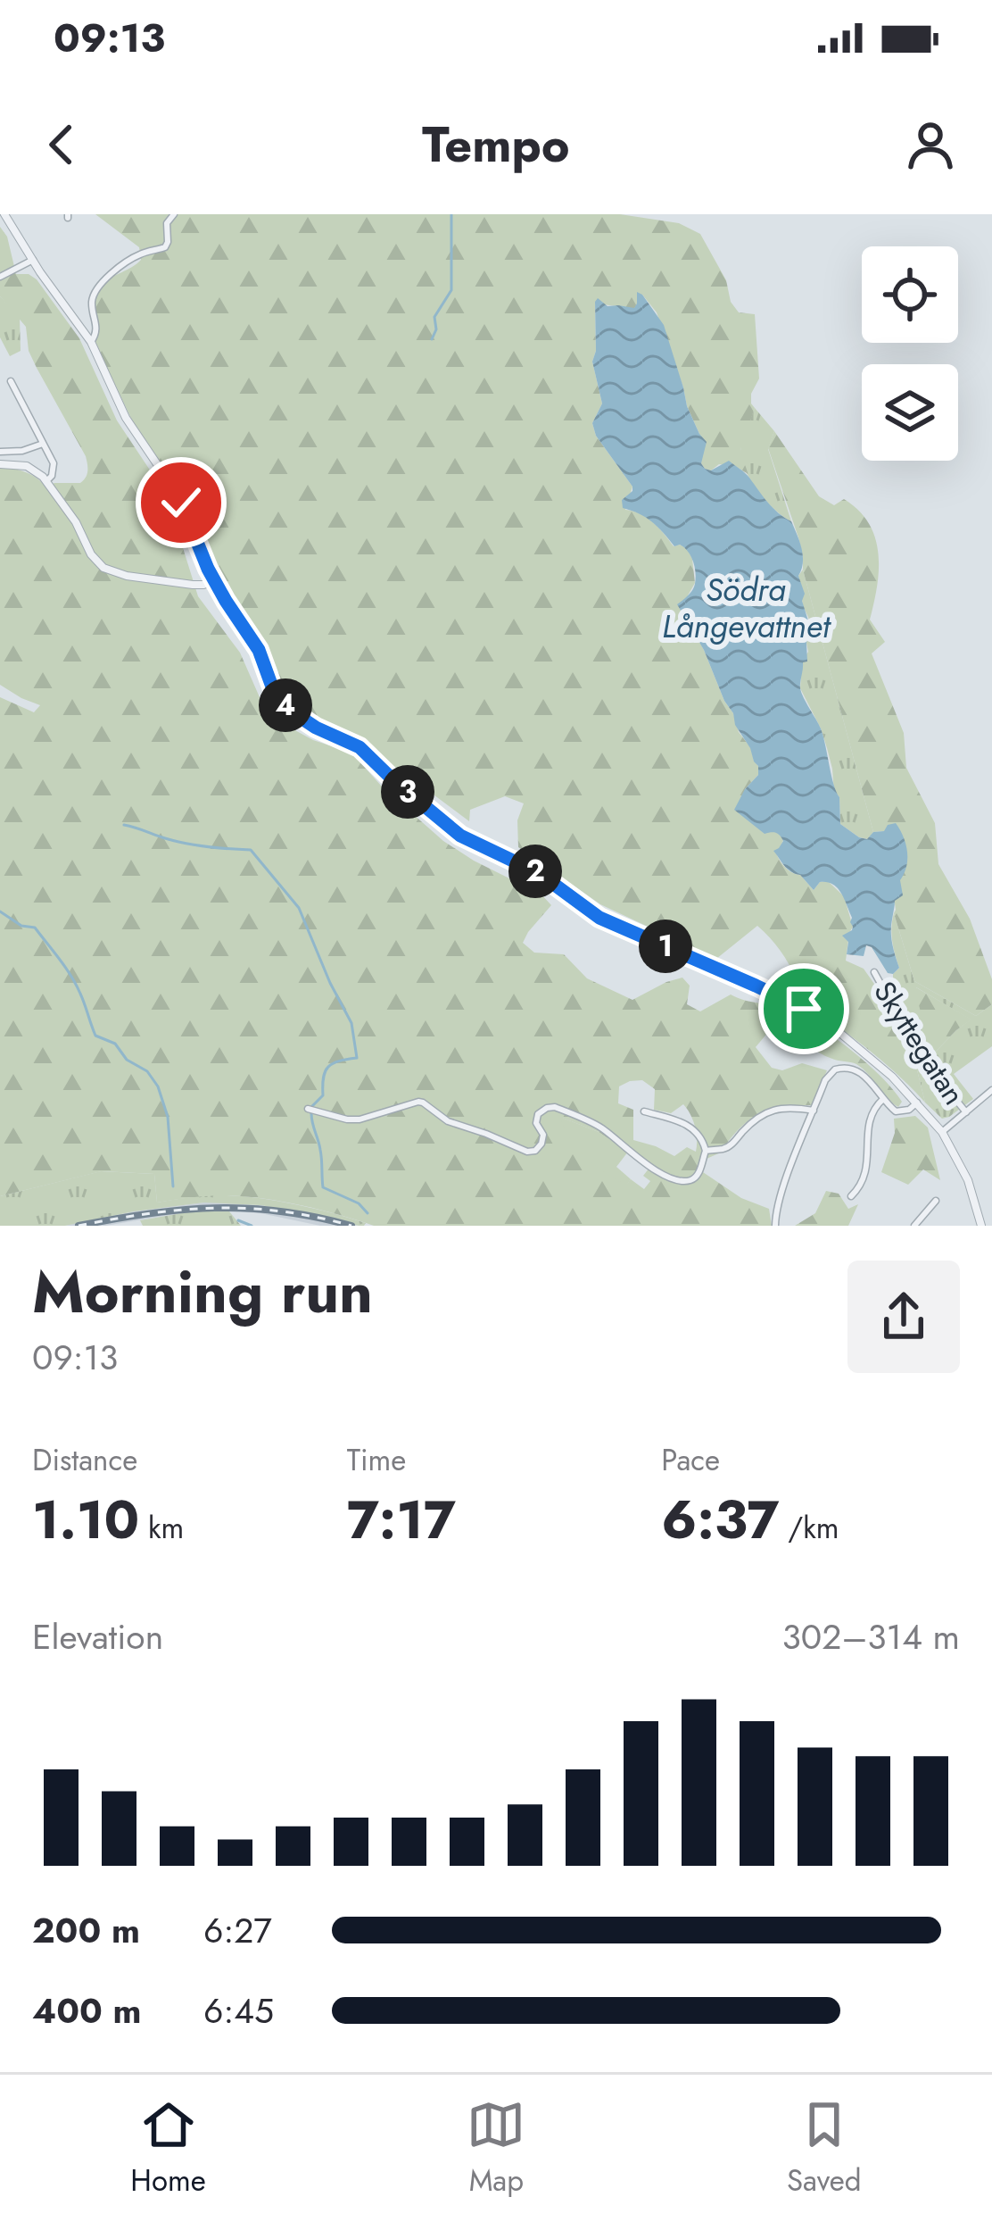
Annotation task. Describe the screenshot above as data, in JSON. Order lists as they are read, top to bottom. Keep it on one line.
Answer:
{"streets":{"street":["Skyttegatan"]},"water":["Södra Långevattnet"],"page":{"status":"09:13","header":"Tempo","pins":["4","3","2","1"],"heading":["Morning run","09:13"],"stats":[["Distance","1.10 km"],["Time","7:17"],["Pace","6:37 /km"]],"chart":["Elevation","302–314 m"],"list":[{"name":"200 m","note":"6:27"},{"name":"400 m","note":"6:45"}],"tabs":["Home","Map","Saved"]}}
